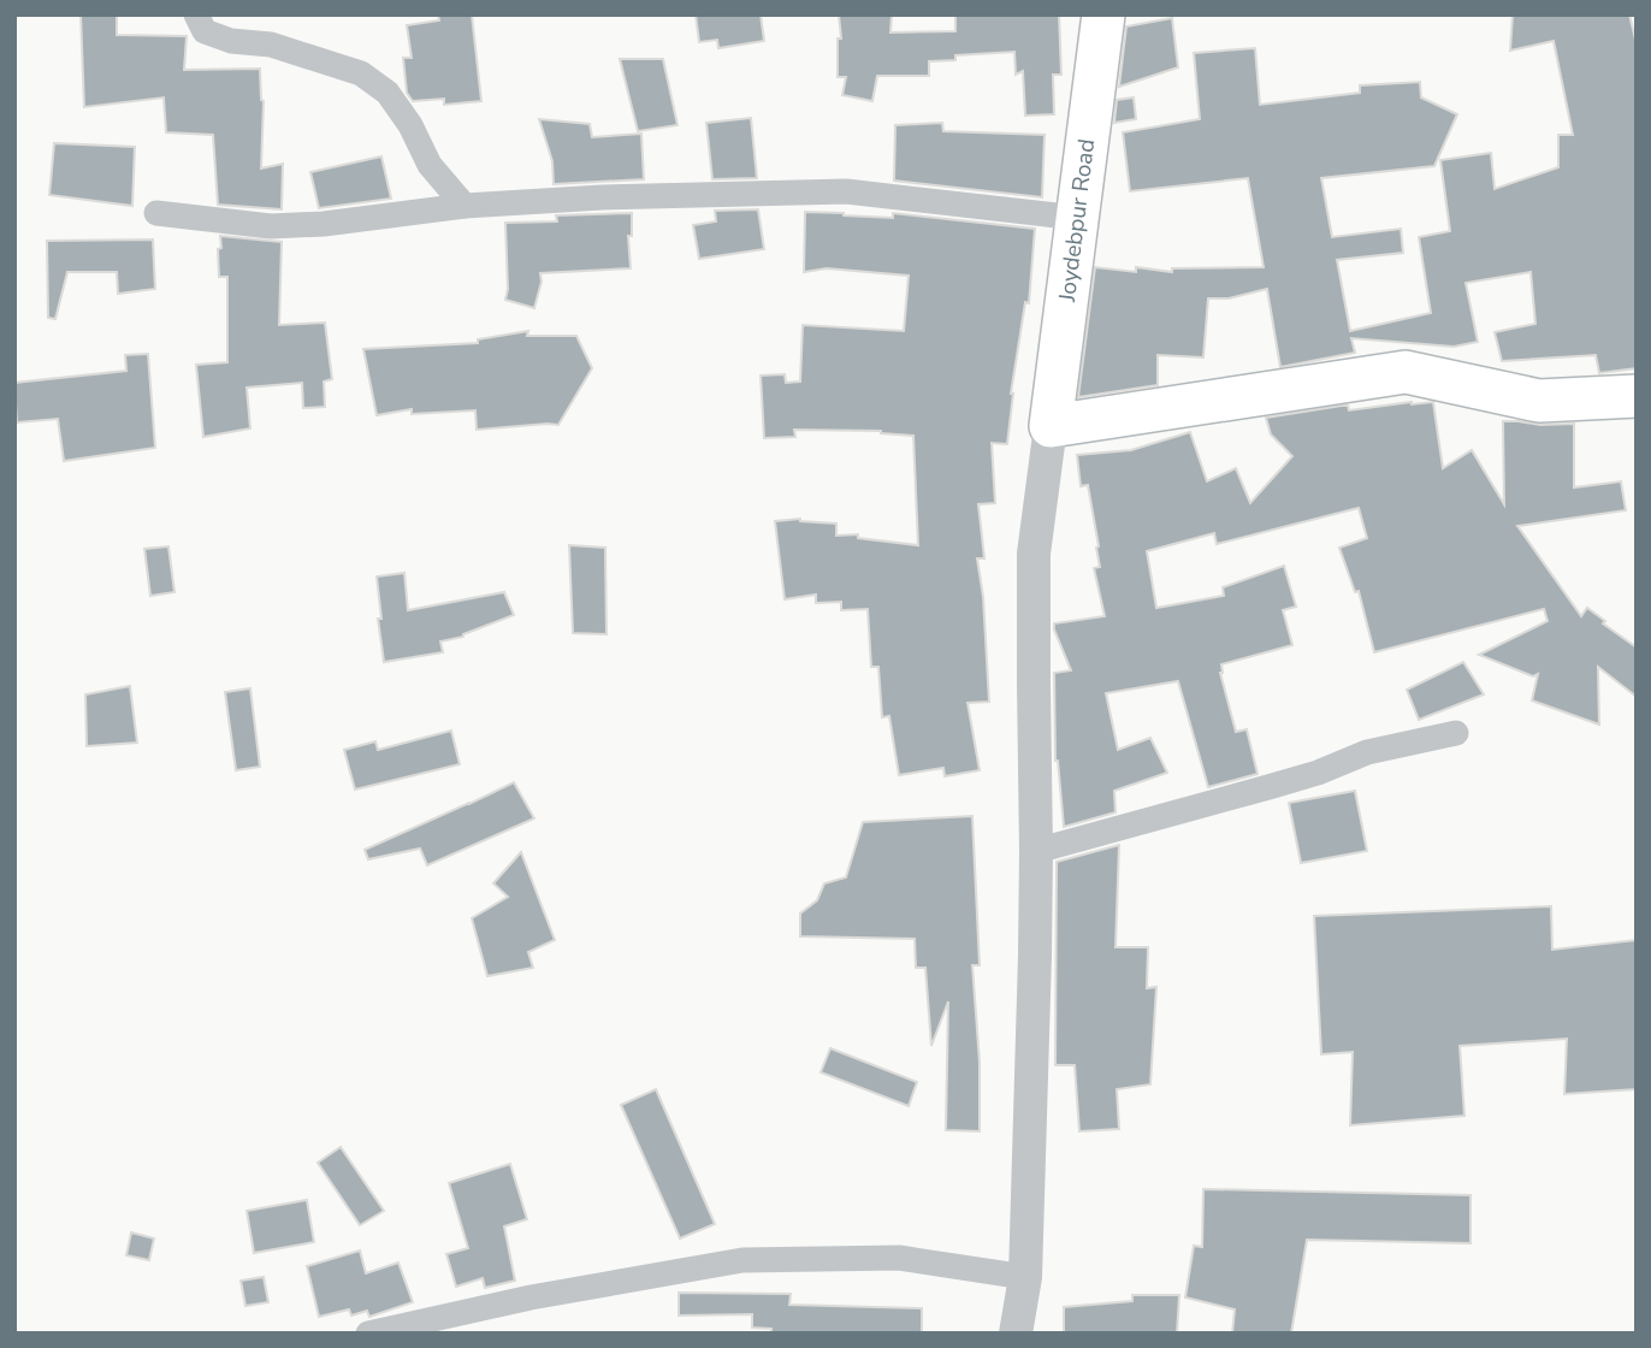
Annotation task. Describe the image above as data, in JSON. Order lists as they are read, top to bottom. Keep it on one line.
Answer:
{"streets":{"main road":["Joydebpur Road"]}}
